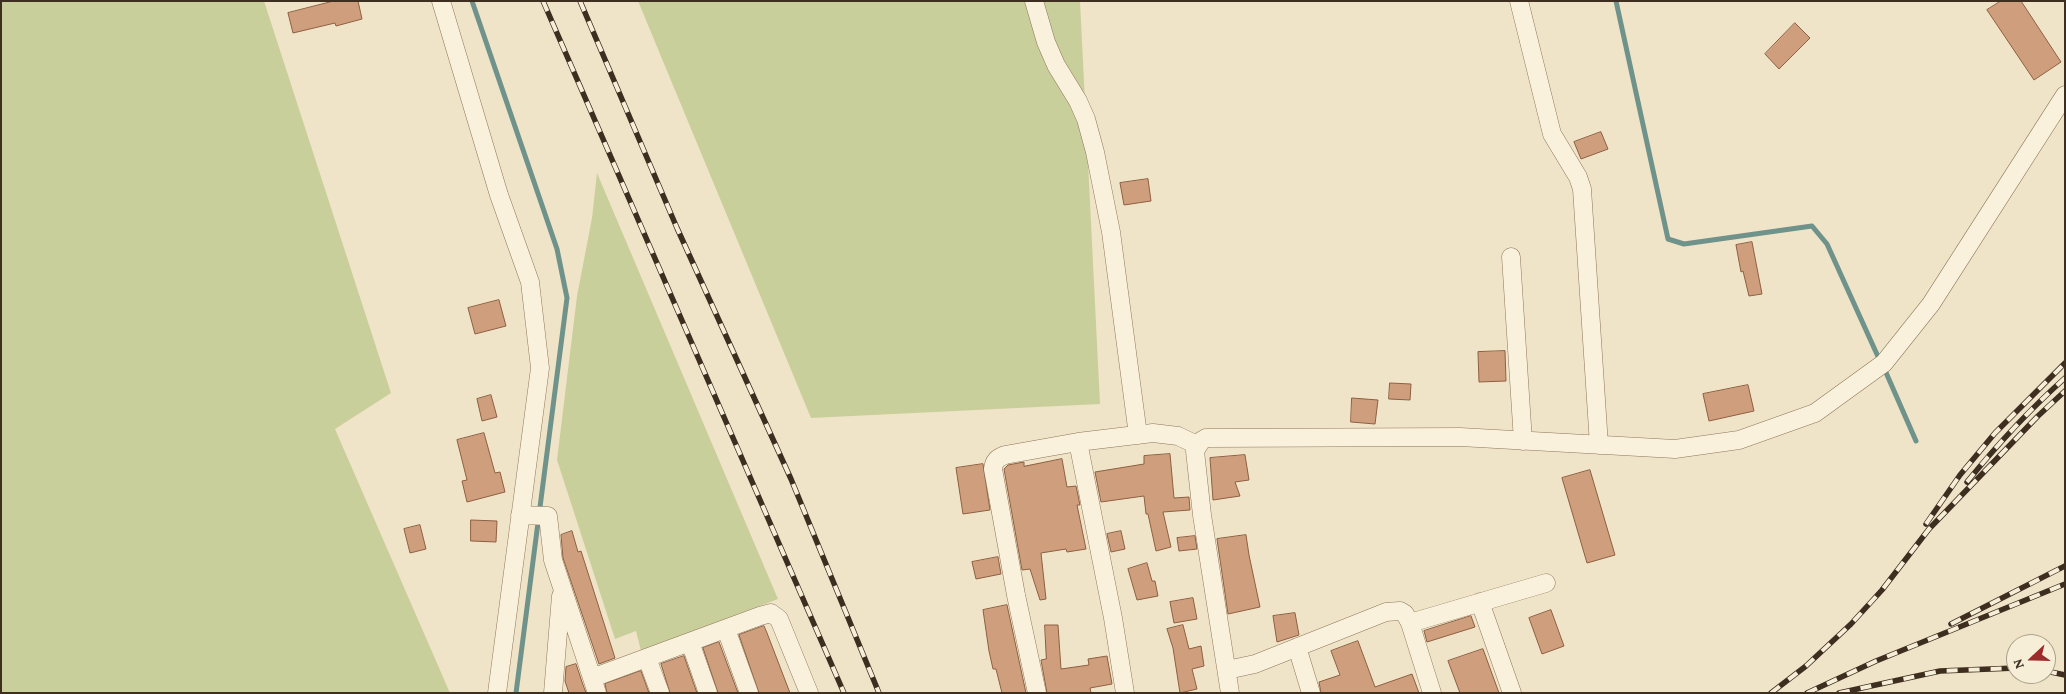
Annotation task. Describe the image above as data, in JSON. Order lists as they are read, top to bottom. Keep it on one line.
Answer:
{"north":"left"}
